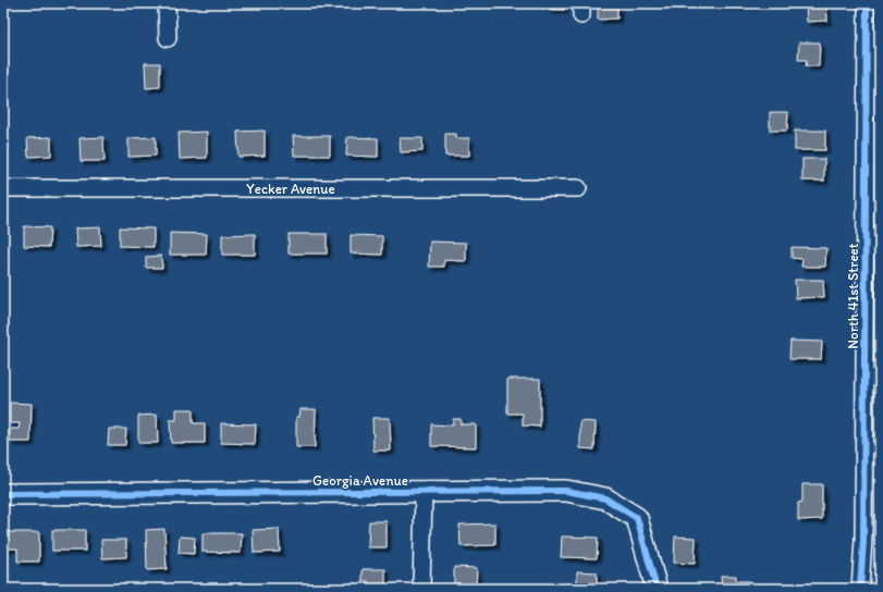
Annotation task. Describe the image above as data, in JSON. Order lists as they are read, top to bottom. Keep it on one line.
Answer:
{"streets":{"street":["Yecker Avenue","North 41st Street","Georgia Avenue"]}}
